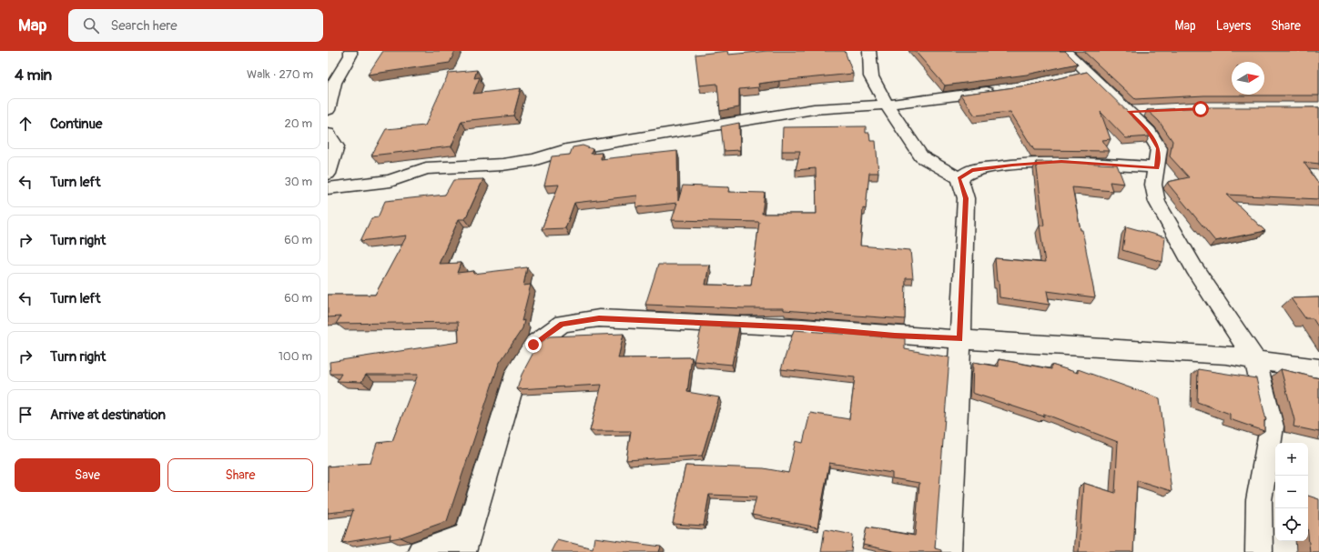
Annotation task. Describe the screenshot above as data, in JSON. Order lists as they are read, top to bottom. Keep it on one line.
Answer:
{"north":"right","page":{"header":"Map","search":"Search here","nav":["Map","Layers","Share"],"heading":["4 min","Walk · 270 m"],"list":[["Continue","20 m"],["Turn left","30 m"],["Turn right","60 m"],["Turn left","60 m"],["Turn right","100 m"],"Arrive at destination"],"map_buttons":["+","−"],"buttons":["Save","Share"]}}
